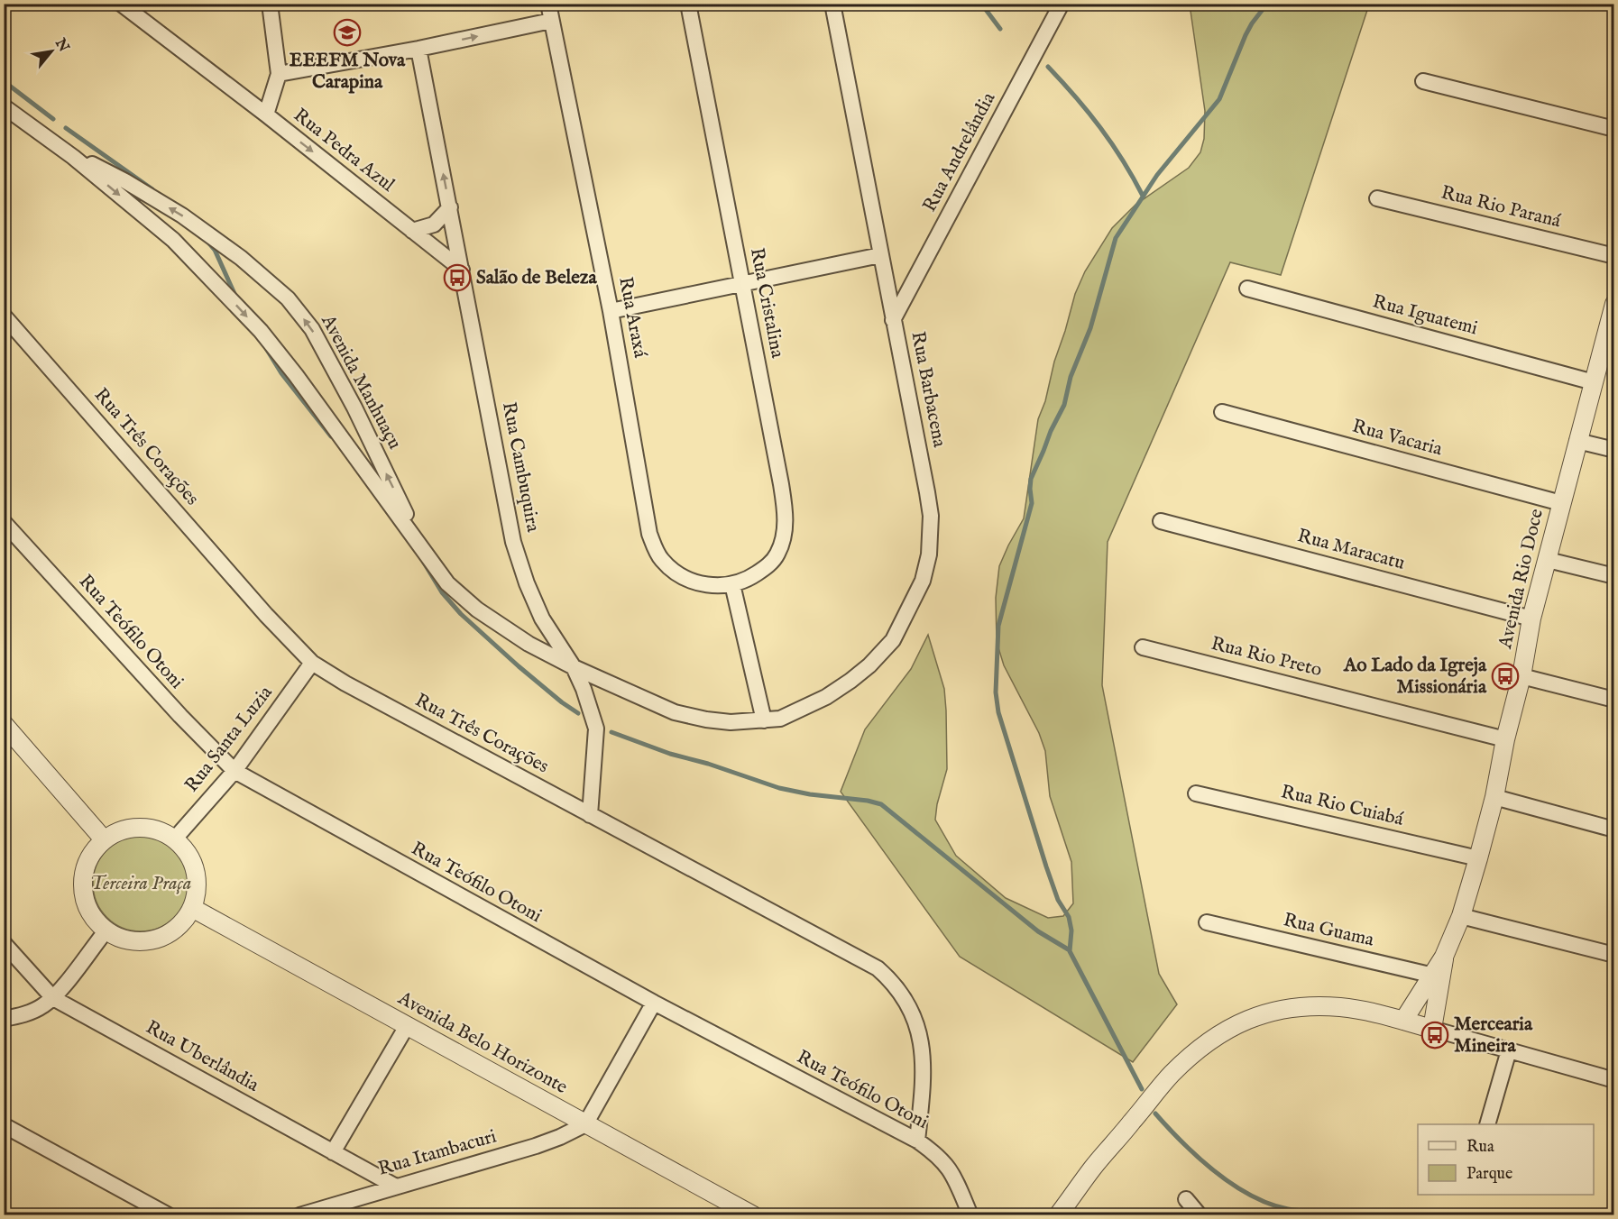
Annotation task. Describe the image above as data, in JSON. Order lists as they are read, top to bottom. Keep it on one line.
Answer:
{"streets":{"street":["Rua Pedra Azul","Rua Andrelândia","Rua Rio Paraná","Rua Cristalina","Rua Iguatemi","Rua Araxá","Avenida Manhuaçu","Rua Barbacena","Rua Vacaria","Rua Três Corações","Rua Cambuquira","Rua Maracatu","Avenida Rio Doce","Rua Teófilo Otoni","Rua Rio Preto","Rua Santa Luzia","Rua Rio Cuiabá","Rua Guama","Avenida Belo Horizonte","Rua Uberlândia","Rua Itambacuri"]},"crossings":[["Rua Pedra Azul","Rua Cambuquira"],["Rua Andrelândia","Rua Barbacena"],["Rua Cristalina","Rua Araxá"],["Rua Iguatemi","Avenida Rio Doce"],["Avenida Manhuaçu","Rua Cambuquira"],["Rua Vacaria","Avenida Rio Doce"],["Rua Três Corações","Rua Teófilo Otoni"],["Rua Três Corações","Rua Santa Luzia"],["Rua Maracatu","Avenida Rio Doce"],["Avenida Rio Doce","Rua Rio Preto"],["Avenida Rio Doce","Rua Rio Cuiabá"],["Avenida Rio Doce","Rua Guama"],["Rua Teófilo Otoni","Rua Santa Luzia"],["Rua Santa Luzia","Avenida Belo Horizonte"],["Avenida Belo Horizonte","Rua Itambacuri"],["Rua Uberlândia","Rua Itambacuri"]],"one_way":["Rua Pedra Azul"],"parks":["Terceira Praça"],"places":{"school or university":["EEEFM Nova Carapina"],"bus stop":["Salão de Beleza","Ao Lado da Igreja Missionária","Mercearia Mineira"]},"legend":["Rua","Parque"],"north":"top right"}
